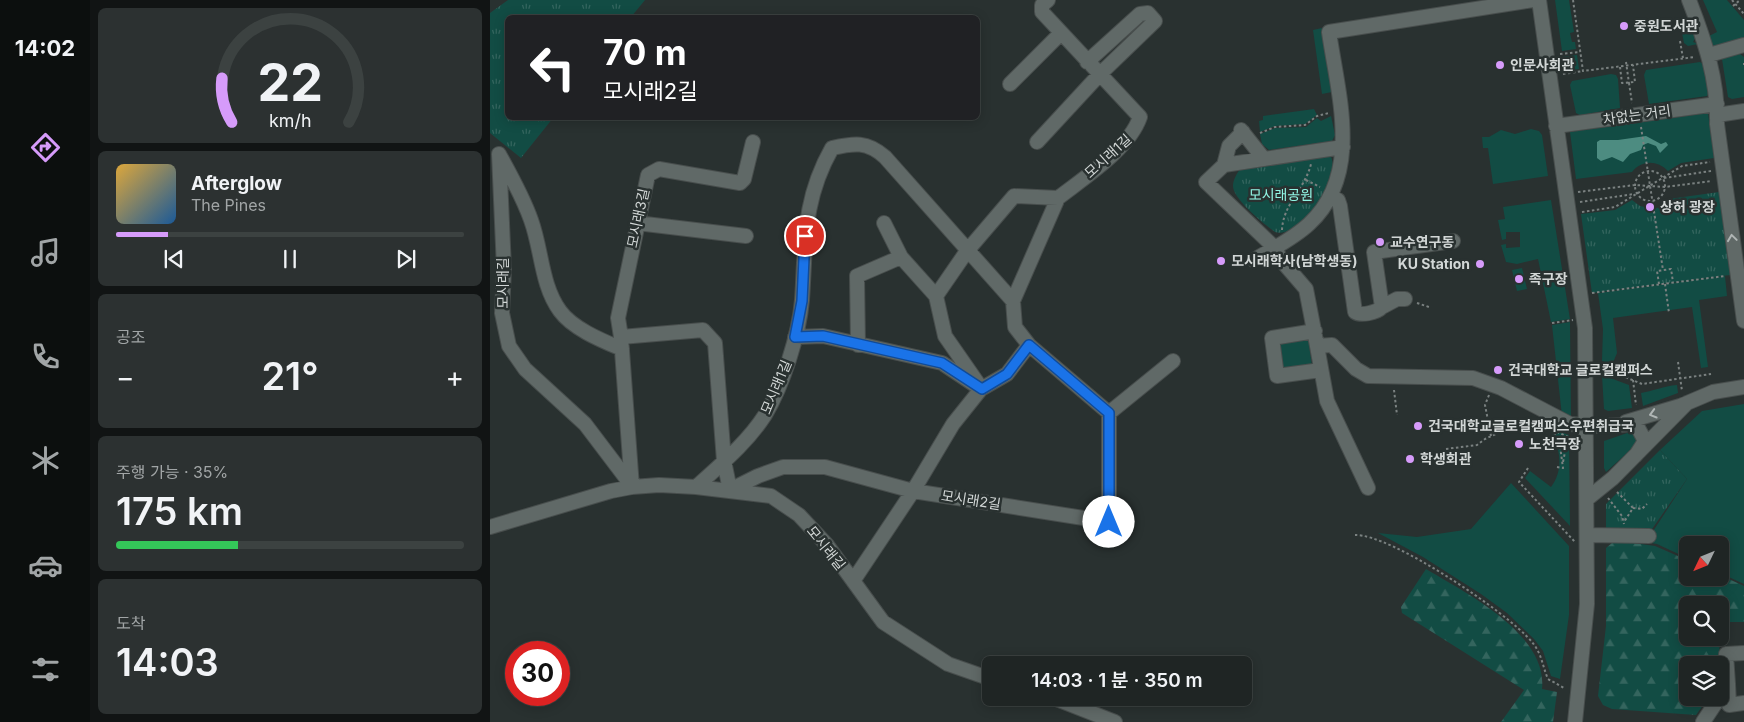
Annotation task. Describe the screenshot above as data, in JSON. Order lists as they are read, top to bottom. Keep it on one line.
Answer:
{"streets":{"street":["차없는 거리","모시래1길","모시래3길","모시래길","모시래2길"]},"crossings":[["모시래1길","모시래길"],["모시래3길","모시래길"],["모시래길","모시래2길"]],"parks":["모시래공원"],"places":["중원도서관","인문사회관","상허 광장","교수연구동","모시래학사(남학생동)","KU Station","족구장","건국대학교 글로컬캠퍼스","건국대학교글로컬캠퍼스우편취급국","노천극장","학생회관"],"north":"bottom left","page":{"tabs":"14:02","turn":["70 m","모시래2길"],"song":["Afterglow","The Pines"],"tile":["공조",["주행 가능 · 35%","175 km"],["도착","14:03"]],"heat":["−","21°","+"],"limit":"30","trip":"14:03 · 1 분 · 350 m","gauge":["22","km/h"]}}
